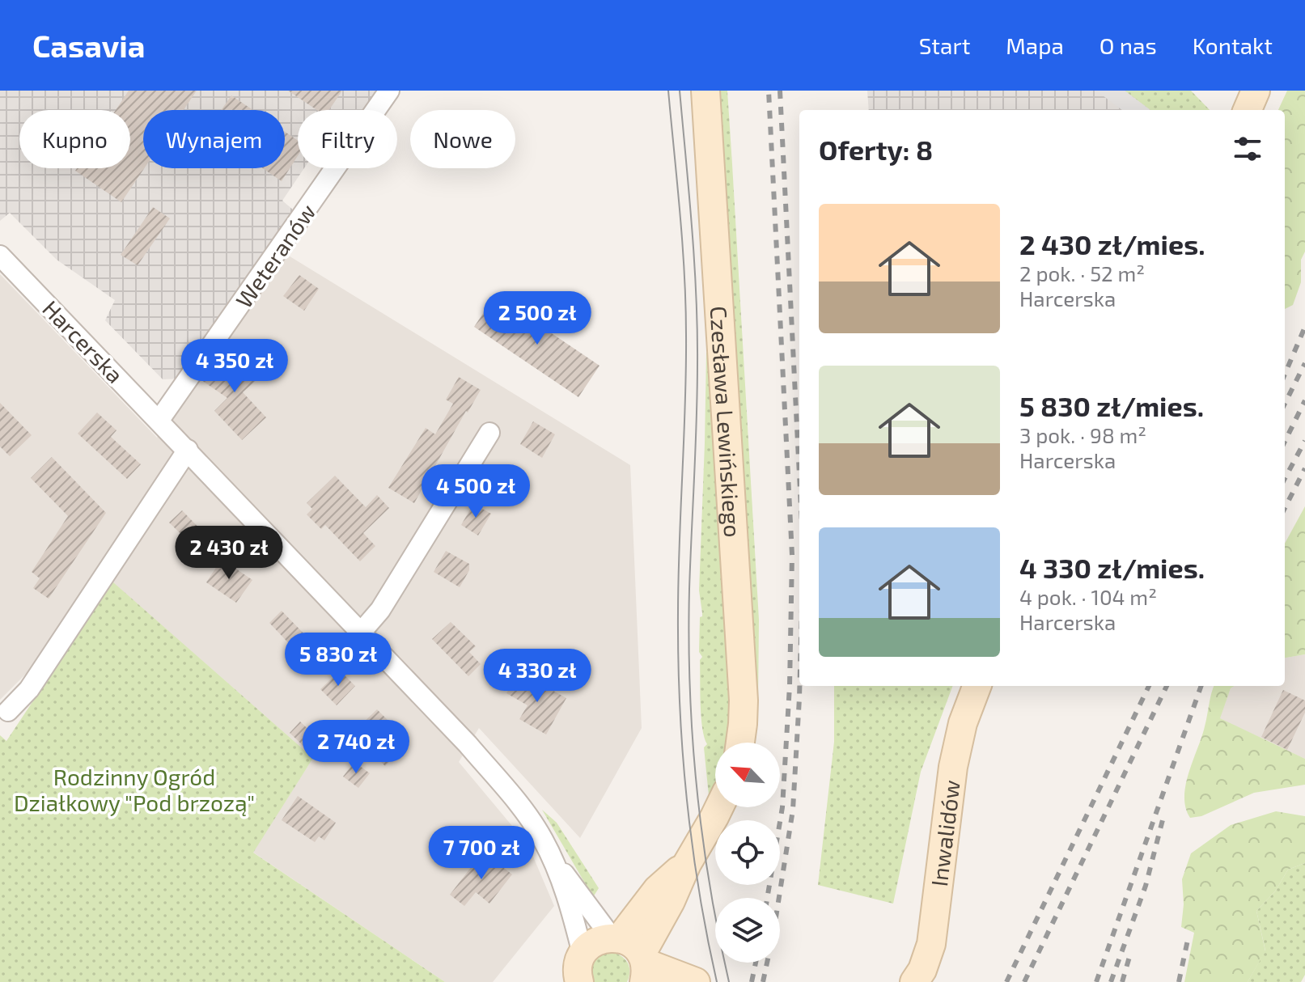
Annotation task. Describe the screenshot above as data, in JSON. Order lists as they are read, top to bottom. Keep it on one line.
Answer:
{"streets":{"street":["Weteranów","Harcerska","Czesława Lewińskiego","Inwalidów"]},"crossings":[["Weteranów","Harcerska"]],"parks":["Rodzinny Ogród Działkowy \"Pod brzozą\""],"north":"top left","page":{"header":"Casavia","nav":["Start","Mapa","O nas","Kontakt"],"chip":["Kupno","Wynajem","Filtry","Nowe"],"heading":"Oferty: 8","list":[{"name":"2 430 zł/mies.","note":"2 pok. · 52 m² · Harcerska"},{"name":"5 830 zł/mies.","note":"3 pok. · 98 m² · Harcerska"},{"name":"4 330 zł/mies.","note":"4 pok. · 104 m² · Harcerska"}],"price":["2 500 zł","4 350 zł","4 500 zł","2 430 zł","5 830 zł","4 330 zł","2 740 zł","7 700 zł"]}}
